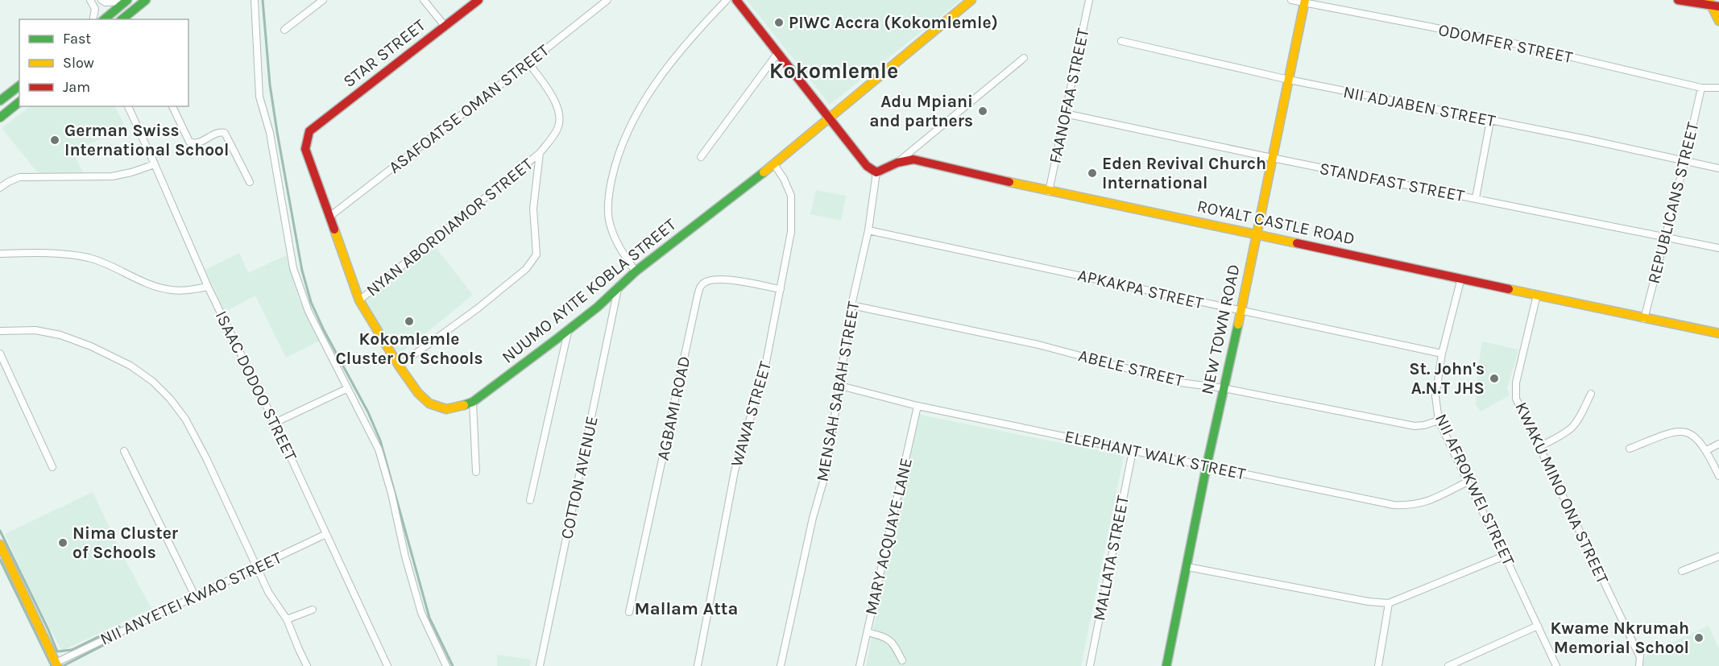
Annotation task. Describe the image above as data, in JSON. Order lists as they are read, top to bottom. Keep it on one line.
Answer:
{"streets":{"street":["ODOMFER STREET","STAR STREET","FAANOFAA STREET","NII ADJABEN STREET","ASAFOATSE OMAN STREET","STANDFAST STREET","REPUBLICANS STREET","ROYALT CASTLE ROAD","NYAN ABORDIAMOR STREET","APKAKPA STREET","NUUMO AYITE KOBLA STREET","NEW TOWN ROAD","ABELE STREET","ISAAC DODOO STREET","MENSAH SABAH STREET","AGBAMI ROAD","WAWA STREET","ELEPHANT WALK STREET","COTTON AVENUE","NII AFROKWEI STREET","KWAKU MINO ONA STREET","MARY ACQUAYE LANE","MALLATA STREET","NII ANYETEI KWAO STREET"]},"crossings":[["ODOMFER STREET","REPUBLICANS STREET"],["ODOMFER STREET","NEW TOWN ROAD"],["STAR STREET","NUUMO AYITE KOBLA STREET"],["FAANOFAA STREET","STANDFAST STREET"],["FAANOFAA STREET","ROYALT CASTLE ROAD"],["NII ADJABEN STREET","REPUBLICANS STREET"],["NII ADJABEN STREET","NEW TOWN ROAD"],["ASAFOATSE OMAN STREET","NYAN ABORDIAMOR STREET"],["ASAFOATSE OMAN STREET","NUUMO AYITE KOBLA STREET"],["STANDFAST STREET","REPUBLICANS STREET"],["STANDFAST STREET","NEW TOWN ROAD"],["REPUBLICANS STREET","ROYALT CASTLE ROAD"],["ROYALT CASTLE ROAD","NEW TOWN ROAD"],["ROYALT CASTLE ROAD","MENSAH SABAH STREET"],["ROYALT CASTLE ROAD","NII AFROKWEI STREET"],["ROYALT CASTLE ROAD","KWAKU MINO ONA STREET"],["NYAN ABORDIAMOR STREET","NUUMO AYITE KOBLA STREET"],["APKAKPA STREET","NEW TOWN ROAD"],["APKAKPA STREET","MENSAH SABAH STREET"],["APKAKPA STREET","NII AFROKWEI STREET"],["NUUMO AYITE KOBLA STREET","WAWA STREET"],["NUUMO AYITE KOBLA STREET","COTTON AVENUE"],["NEW TOWN ROAD","ABELE STREET"],["NEW TOWN ROAD","ELEPHANT WALK STREET"],["ABELE STREET","MENSAH SABAH STREET"],["ABELE STREET","NII AFROKWEI STREET"],["ISAAC DODOO STREET","NII ANYETEI KWAO STREET"],["MENSAH SABAH STREET","ELEPHANT WALK STREET"],["AGBAMI ROAD","WAWA STREET"],["ELEPHANT WALK STREET","NII AFROKWEI STREET"],["ELEPHANT WALK STREET","MARY ACQUAYE LANE"],["ELEPHANT WALK STREET","MALLATA STREET"]],"districts":["Kokomlemle","Mallam Atta"],"places":["PIWC Accra (Kokomlemle)","Adu Mpiani and partners","German Swiss International School","Eden Revival Church International","Kokomlemle Cluster Of Schools","St. John's A.N.T JHS","Nima Cluster of Schools","Kwame Nkrumah Memorial School"],"legend":["Fast","Slow","Jam"]}
